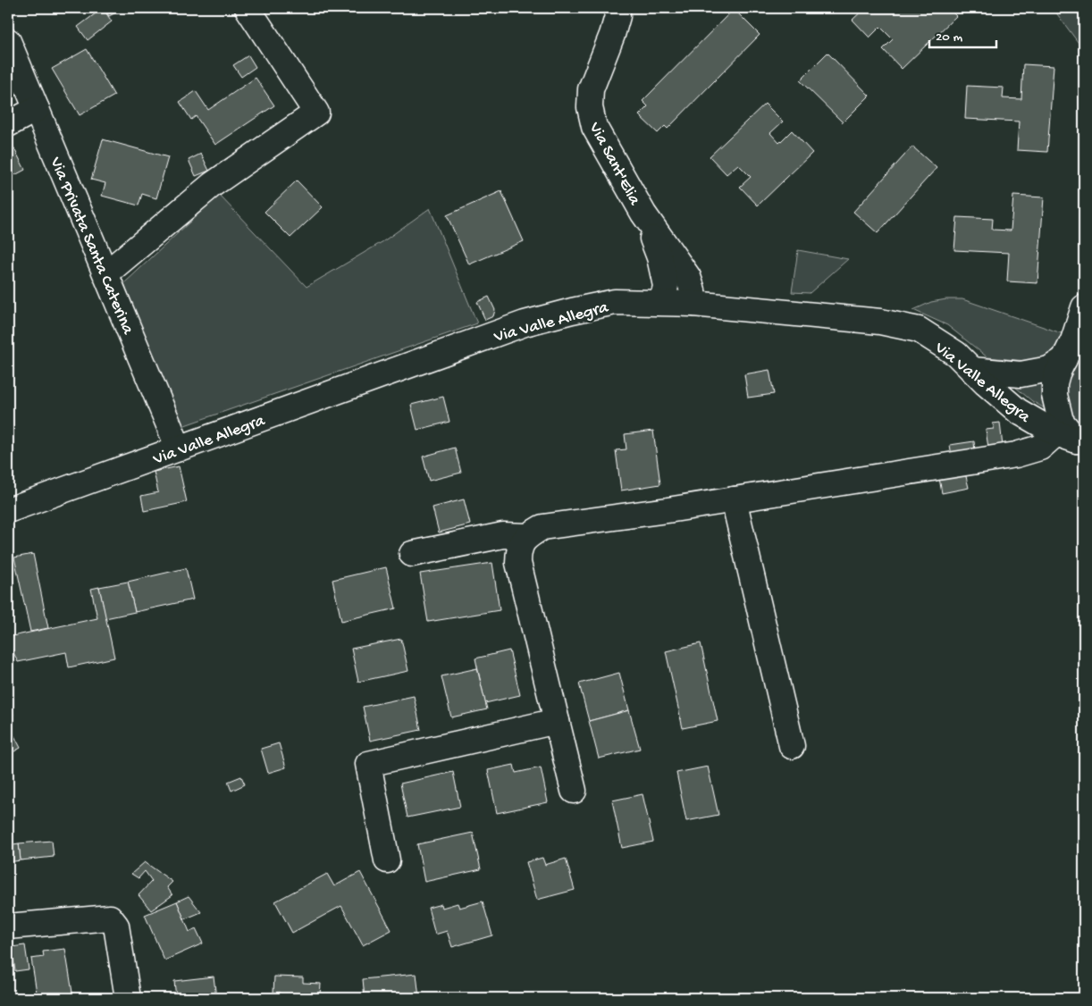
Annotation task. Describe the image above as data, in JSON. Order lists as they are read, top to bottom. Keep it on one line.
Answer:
{"streets":{"street":["Via Sant'Elia","Via Privata Santa Caterina","Via Valle Allegra"]},"crossings":[["Via Privata Santa Caterina","Via Valle Allegra"]],"scale_bar":"20 m"}
